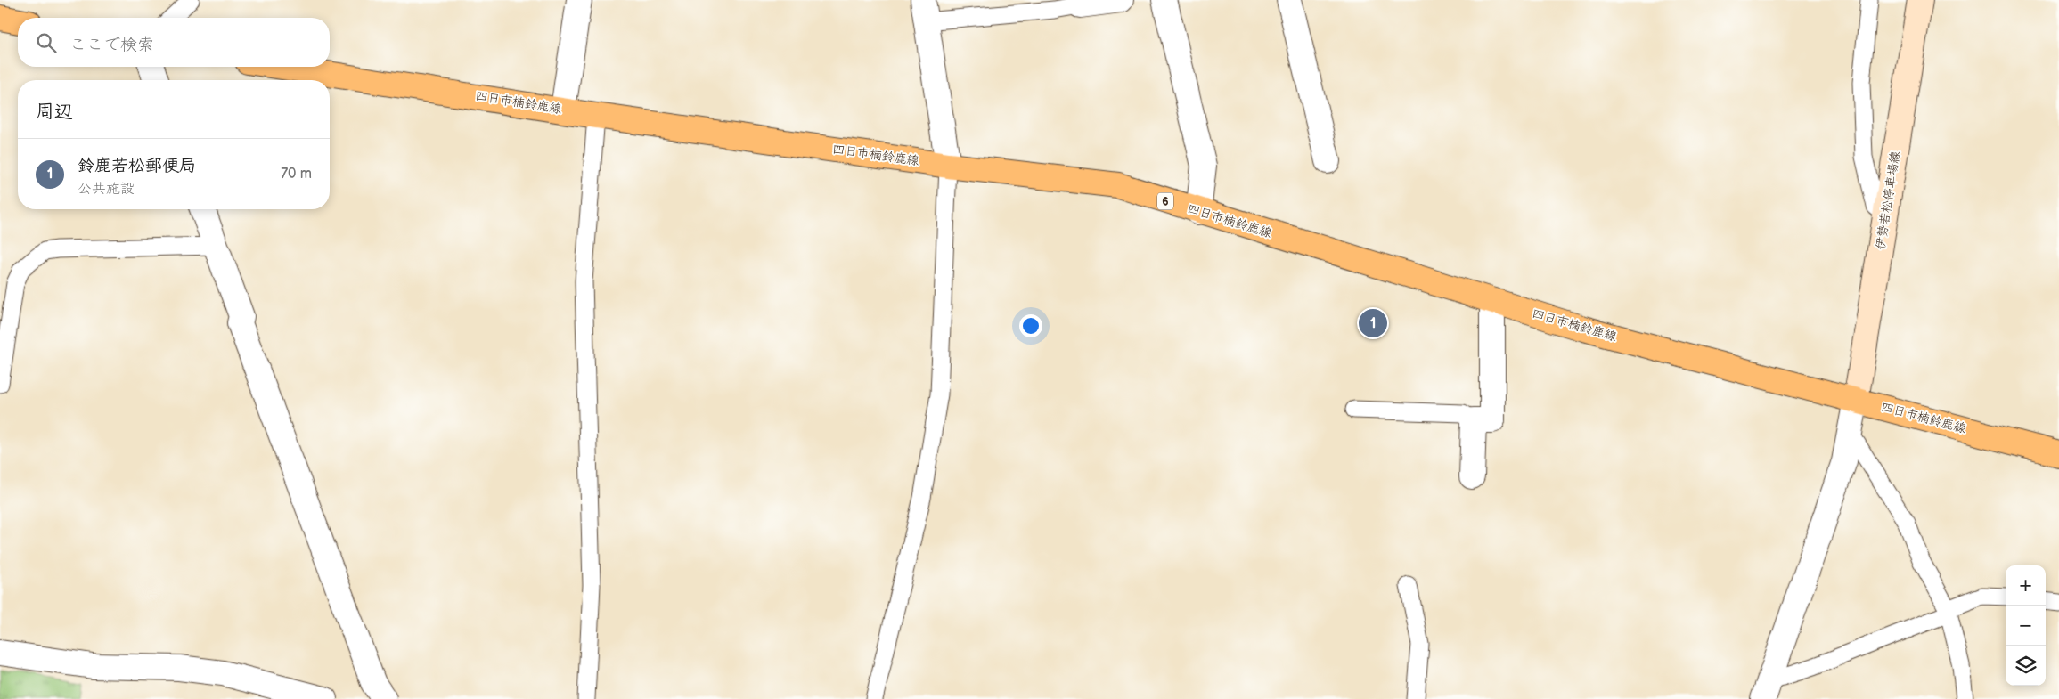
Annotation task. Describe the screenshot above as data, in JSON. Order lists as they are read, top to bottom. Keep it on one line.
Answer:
{"streets":{"main road":["四日市楠鈴鹿線","伊勢若松停車場線","6"]},"crossings":[["四日市楠鈴鹿線","伊勢若松停車場線"]],"page":{"search":"ここで検索","heading":"周辺","list":[{"mark":"1","name":"鈴鹿若松郵便局","note":"公共施設","value":"70 m"}],"pins":"1","map_buttons":["+","−"]}}
